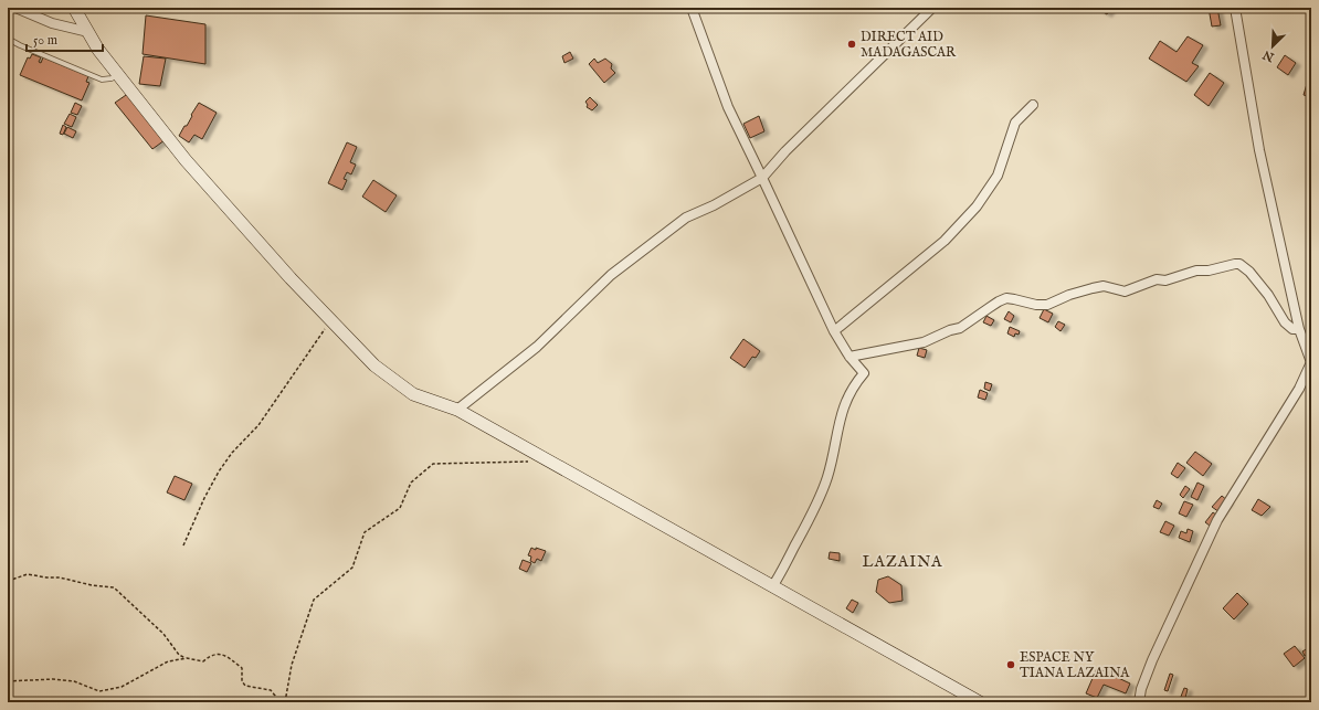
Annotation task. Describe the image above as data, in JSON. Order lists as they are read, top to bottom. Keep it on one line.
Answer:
{"districts":["LAZAINA"],"places":["DIRECT AID MADAGASCAR","ESPACE NY TIANA LAZAINA"],"scale_bar":"50 m","north":"bottom left"}
